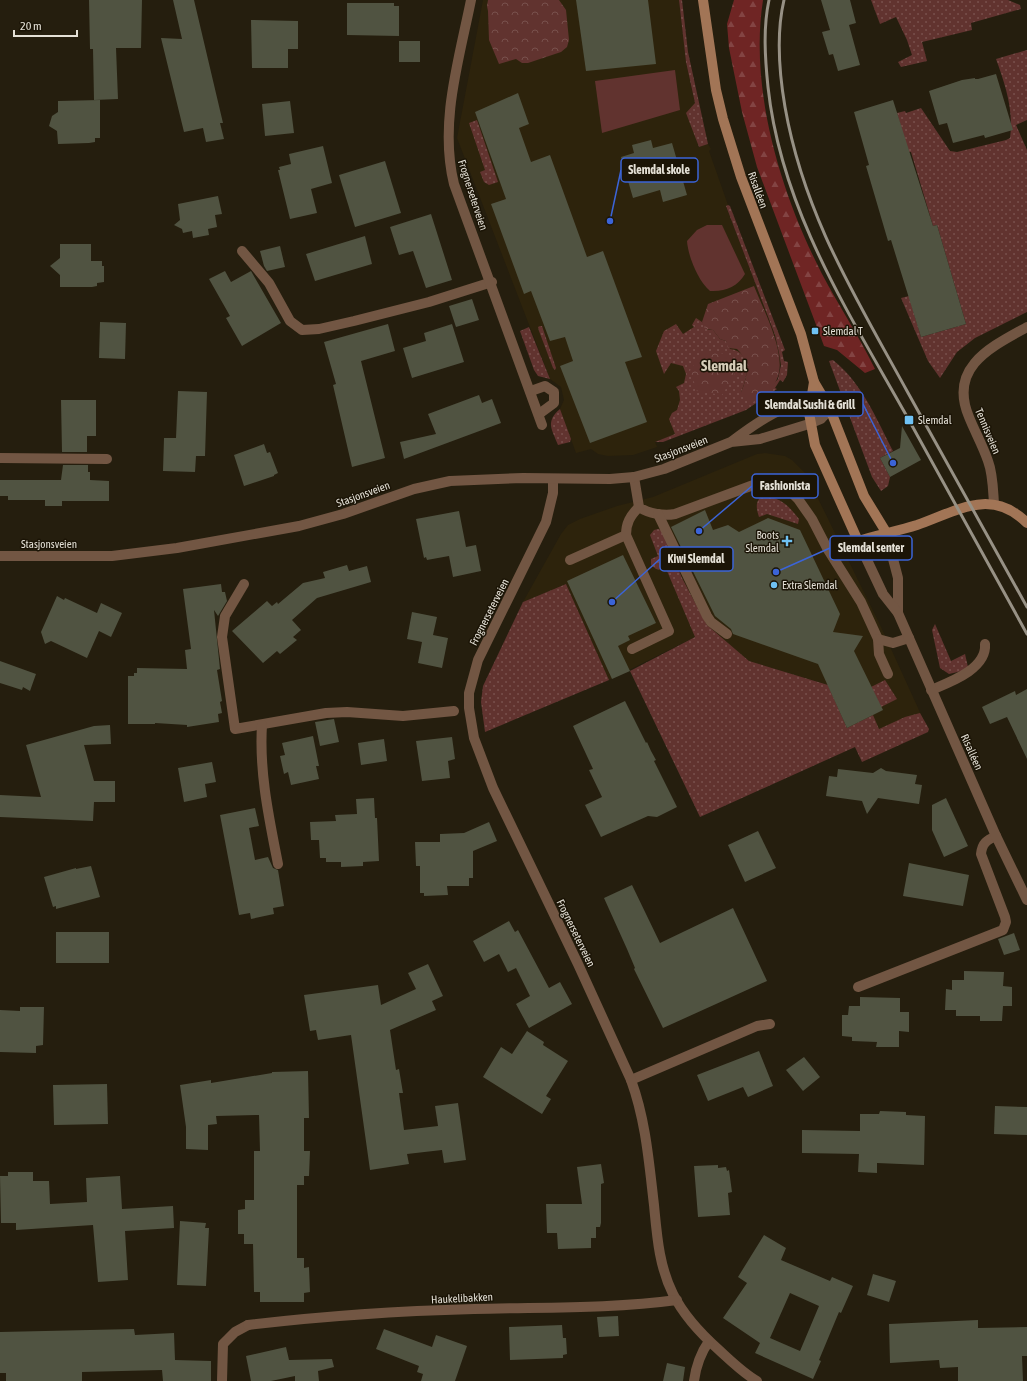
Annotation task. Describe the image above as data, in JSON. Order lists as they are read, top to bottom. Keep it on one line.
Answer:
{"streets":{"main road":["Risalléen"],"street":["Frognerseterveien","Tennisveien","Stasjonsveien","Haukelibakken"]},"crossings":[["Risalléen","Stasjonsveien"],["Frognerseterveien","Stasjonsveien"],["Frognerseterveien","Haukelibakken"]],"districts":["Slemdal"],"places":{"other":["Slemdal skole","Slemdal Sushi & Grill","Fashionista","Slemdal senter","Extra Slemdal","Kiwi Slemdal"],"transit":["Slemdal T","Slemdal"],"health":["Boots Slemdal"]},"scale_bar":"20 m"}
